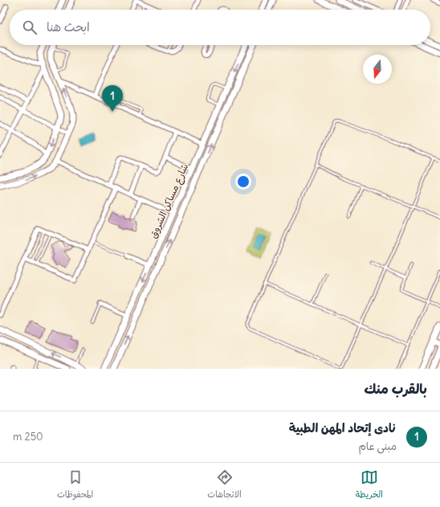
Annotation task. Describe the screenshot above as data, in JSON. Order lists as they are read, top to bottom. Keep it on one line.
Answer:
{"streets":{"street":["شارع مساكن الشروق"]},"north":"bottom","page":{"search":"ابحث هنا","pins":"1","heading":"بالقرب منك","list":[{"mark":"1","name":"نادى إتحاد المهن الطبية","note":"مبنى عام","value":"250 m"}],"nav":["الخريطة","الاتجاهات","المحفوظات"]}}
